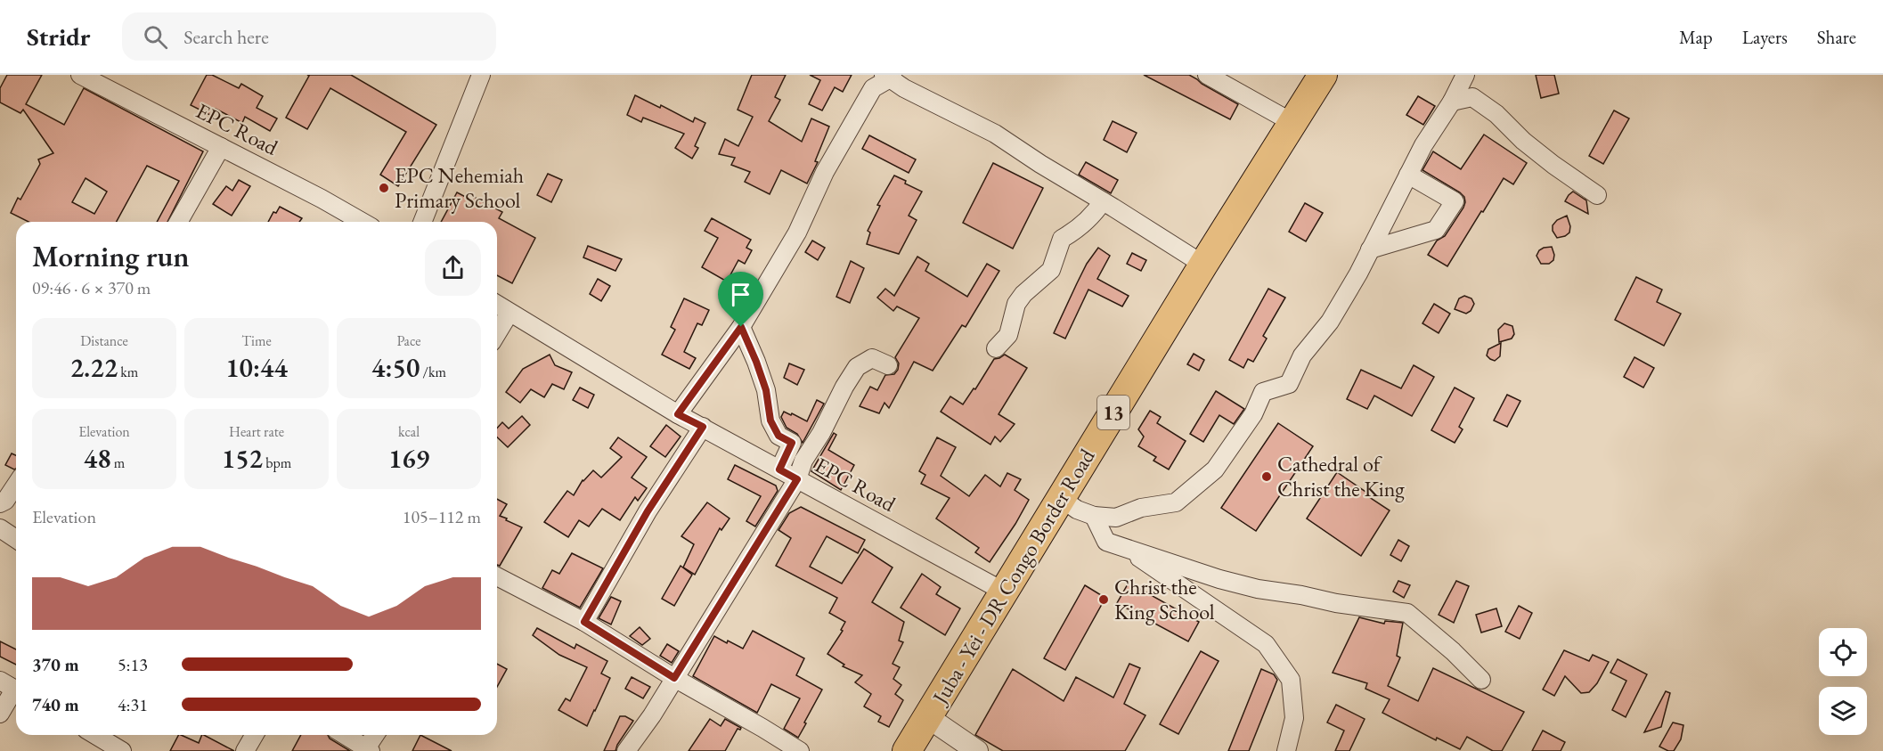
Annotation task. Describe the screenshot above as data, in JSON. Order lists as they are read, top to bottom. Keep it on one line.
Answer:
{"streets":{"main road":["13","Juba - Yei - DR Congo Border Road"],"street":["EPC Road"]},"crossings":[["EPC Road","Juba - Yei - DR Congo Border Road"]],"places":["EPC Nehemiah Primary School","Cathedral of Christ the King","Christ the King School"],"page":{"header":"Stridr","search":"Search here","nav":["Map","Layers","Share"],"heading":["Morning run","09:46 · 6 × 370 m"],"stats":[["Distance","2.22 km"],["Time","10:44"],["Pace","4:50 /km"],["Elevation","48 m"],["Heart rate","152 bpm"],["kcal","169"]],"chart":["Elevation","105–112 m"],"list":[{"name":"370 m","note":"5:13"},{"name":"740 m","note":"4:31"}]}}
